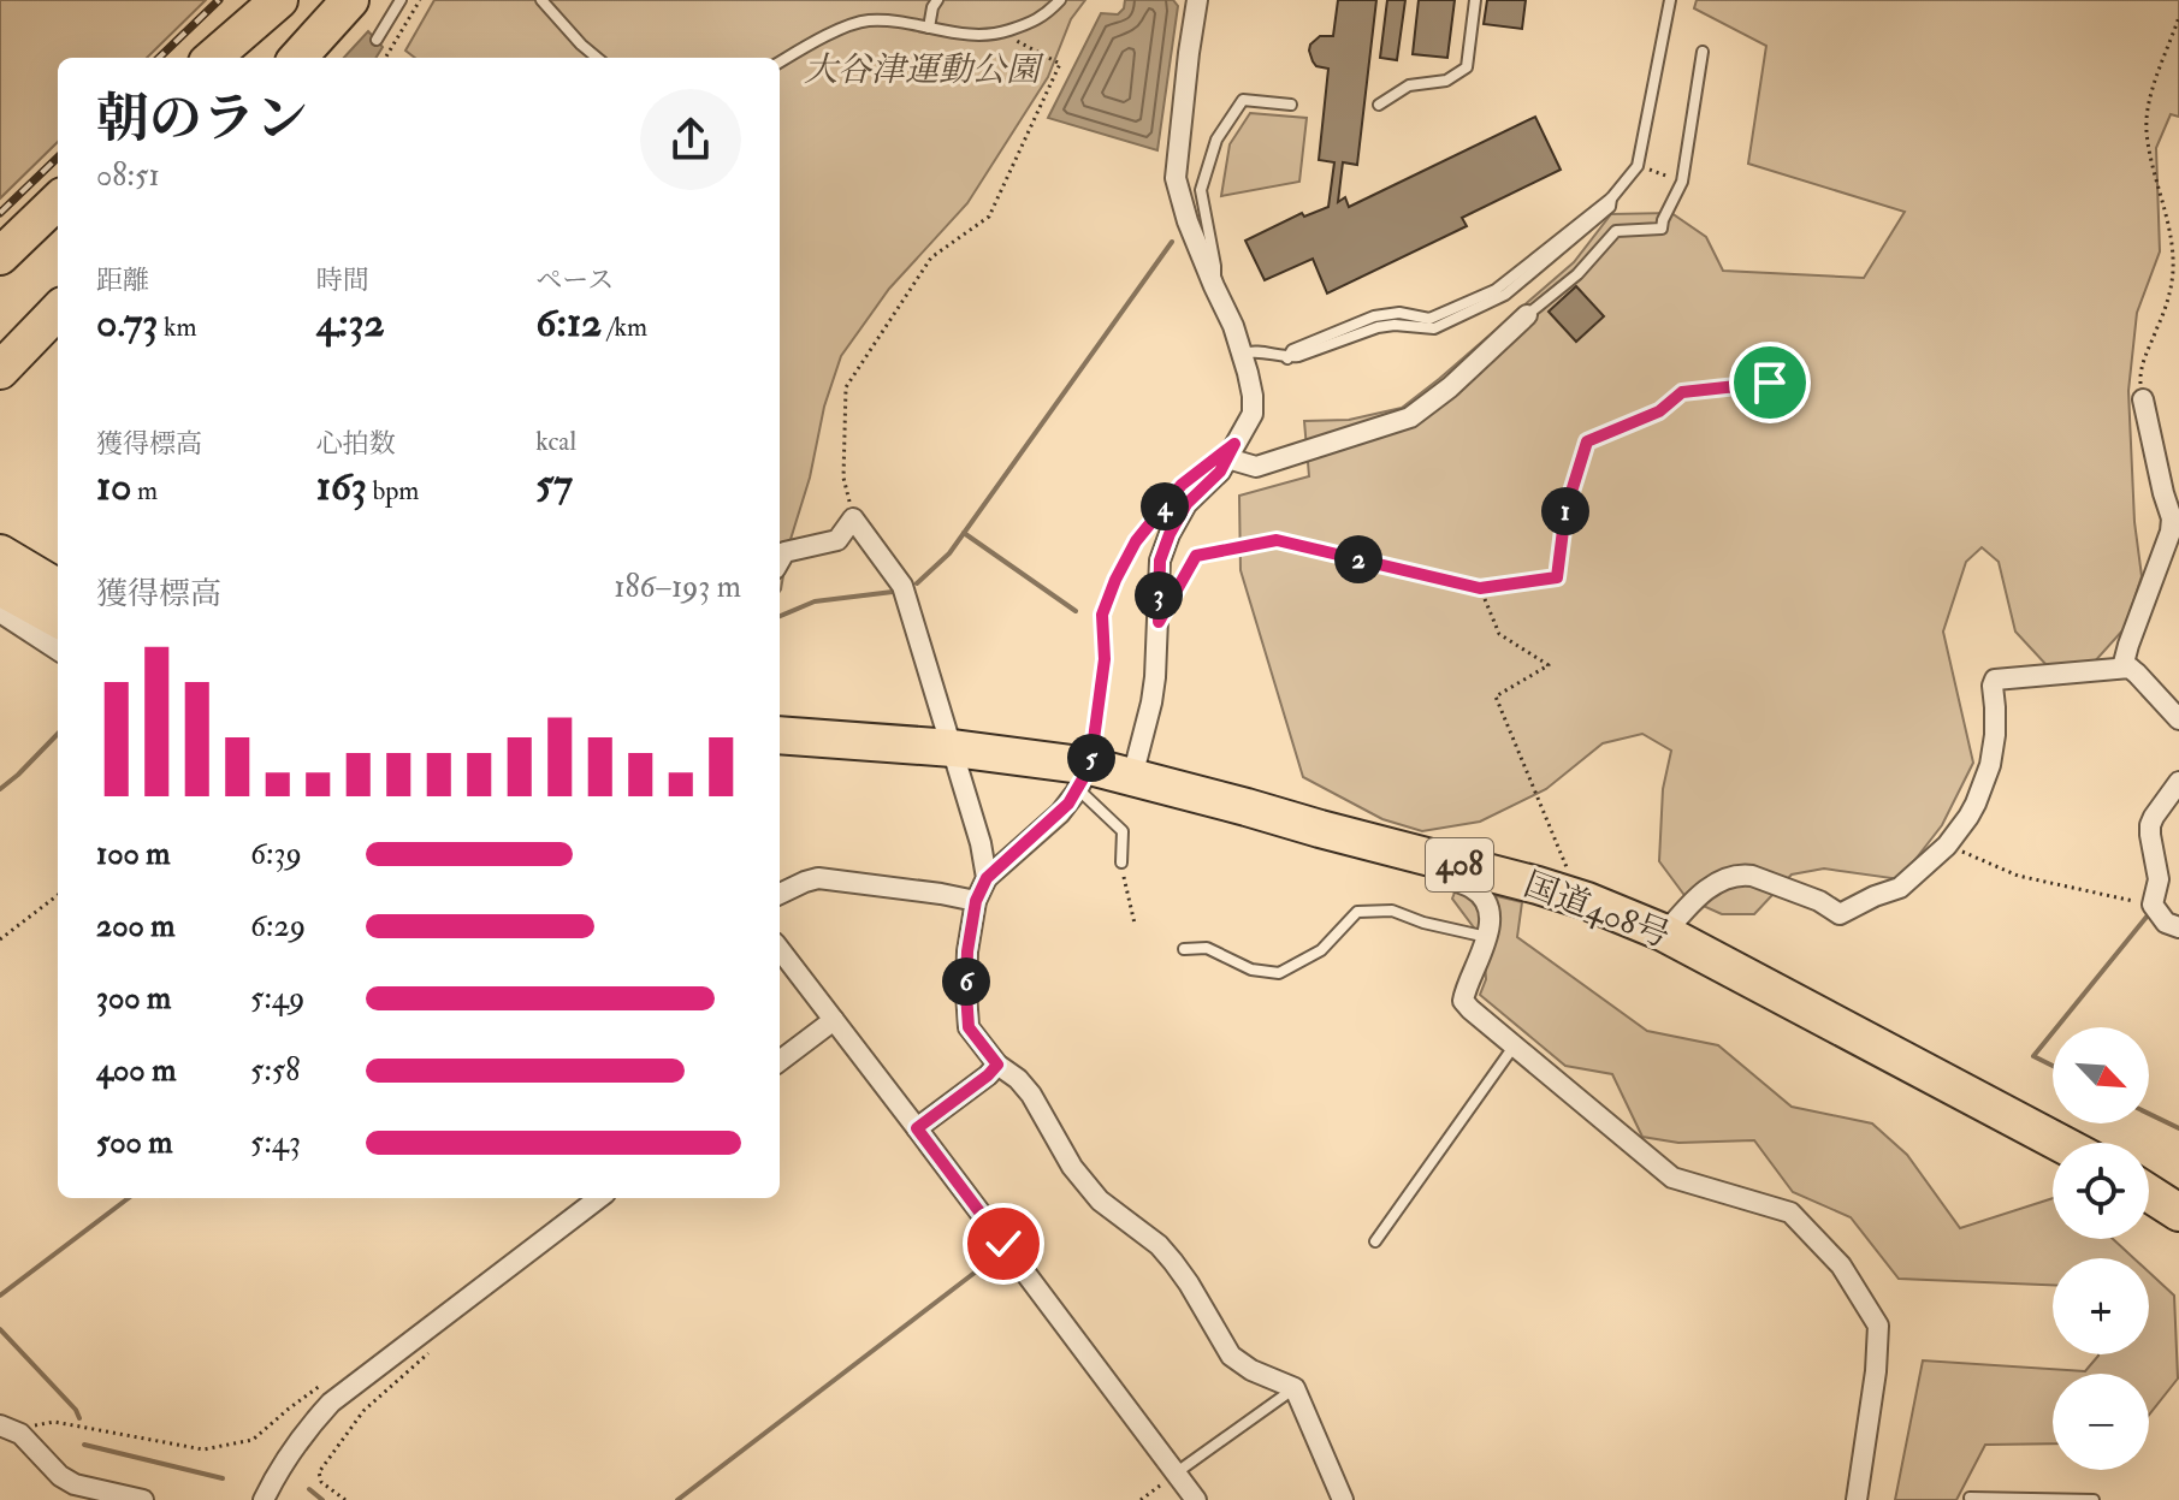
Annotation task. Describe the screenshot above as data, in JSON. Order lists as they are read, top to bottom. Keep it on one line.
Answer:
{"streets":{"highway":["408","国道408号"]},"parks":["大谷津運動公園"],"north":"bottom right","page":{"heading":["朝のラン","08:51"],"stats":[["距離","0.73 km"],["時間","4:32"],["ペース","6:12 /km"],["獲得標高","10 m"],["心拍数","163 bpm"],["kcal","57"]],"pins":["4","1","2","3","5","6"],"chart":["獲得標高","186–193 m"],"list":[{"name":"100 m","note":"6:39"},{"name":"200 m","note":"6:29"},{"name":"300 m","note":"5:49"},{"name":"400 m","note":"5:58"},{"name":"500 m","note":"5:43"}],"map_buttons":["+","−"]}}
